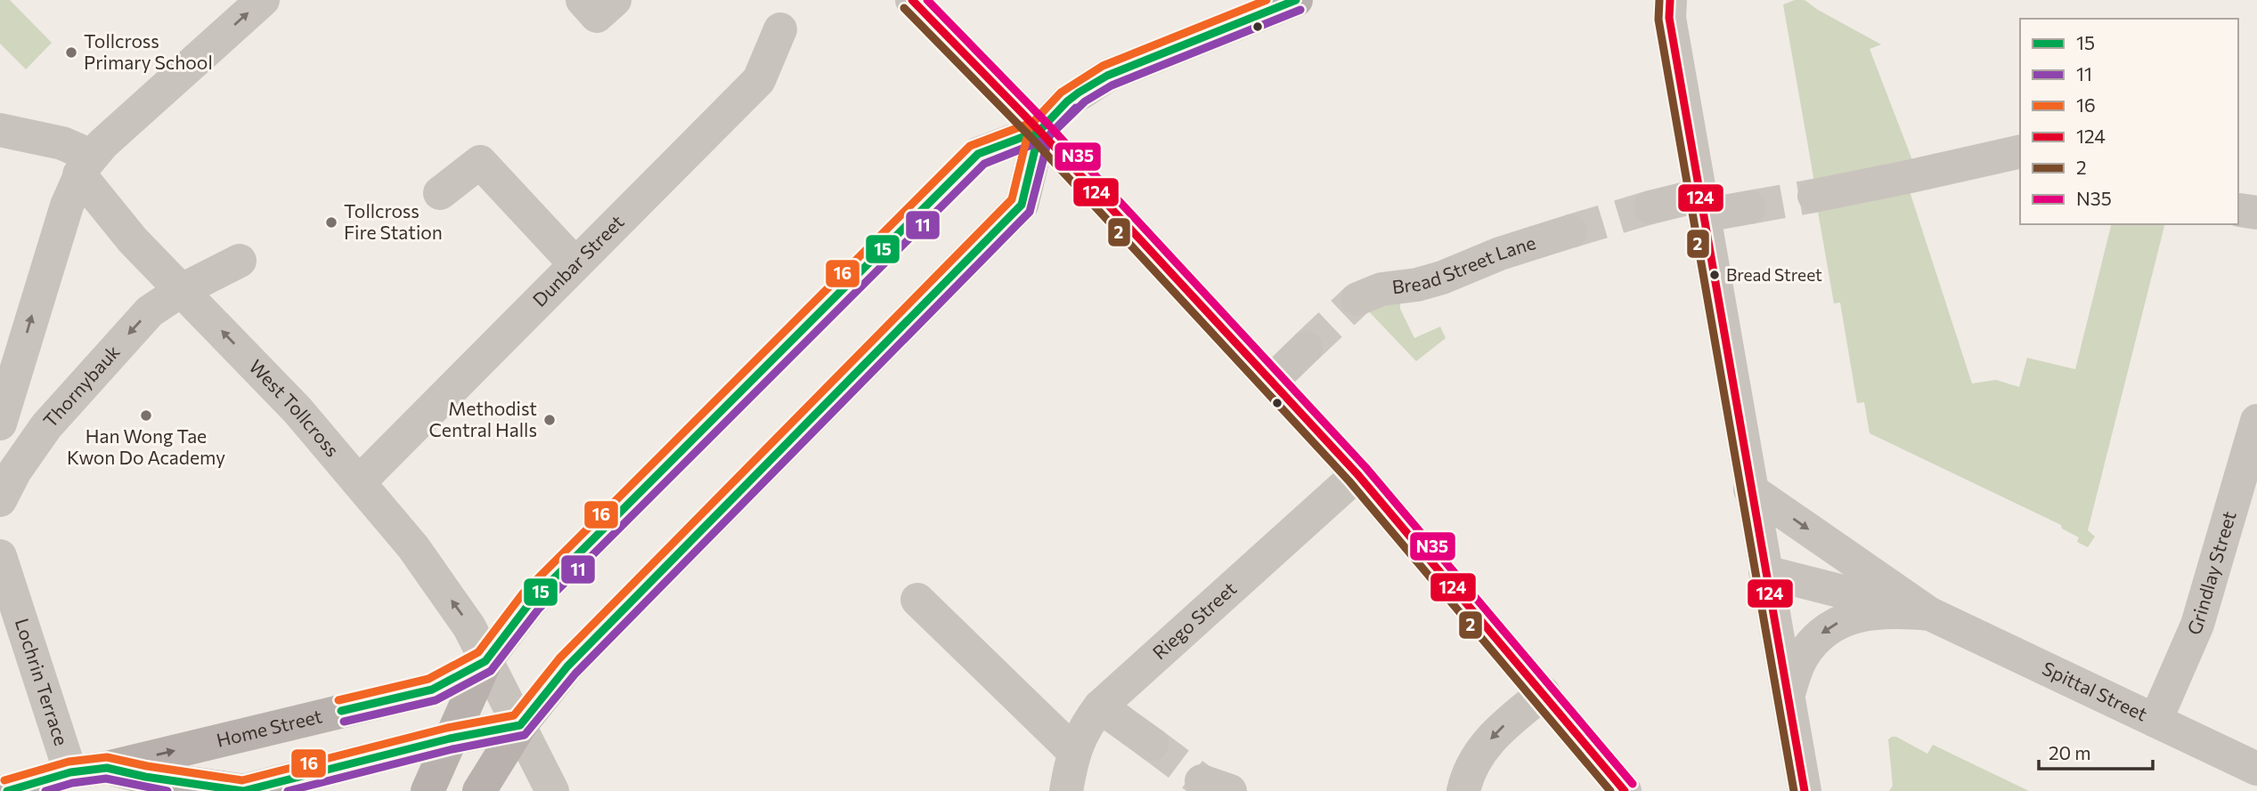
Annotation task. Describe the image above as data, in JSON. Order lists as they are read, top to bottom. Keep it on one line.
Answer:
{"streets":{"main road":["Home Street"],"street":["Dunbar Street","Bread Street Lane","Thornybauk","West Tollcross","Grindlay Street","Riego Street","Lochrin Terrace","Spittal Street"]},"crossings":[["Dunbar Street","West Tollcross"],["Thornybauk","West Tollcross"],["West Tollcross","Home Street"],["Grindlay Street","Spittal Street"],["Lochrin Terrace","Home Street"]],"one_way":["West Tollcross"],"places":["Tollcross Primary School","Tollcross Fire Station","Bread Street","Han Wong Tae Kwon Do Academy","Methodist Central Halls"],"lines":["transit line 15","transit line 16","transit line 124","transit line 2","transit line N35","transit line 11"],"legend":["15","11","16","124","2","N35"],"scale_bar":"20 m"}
